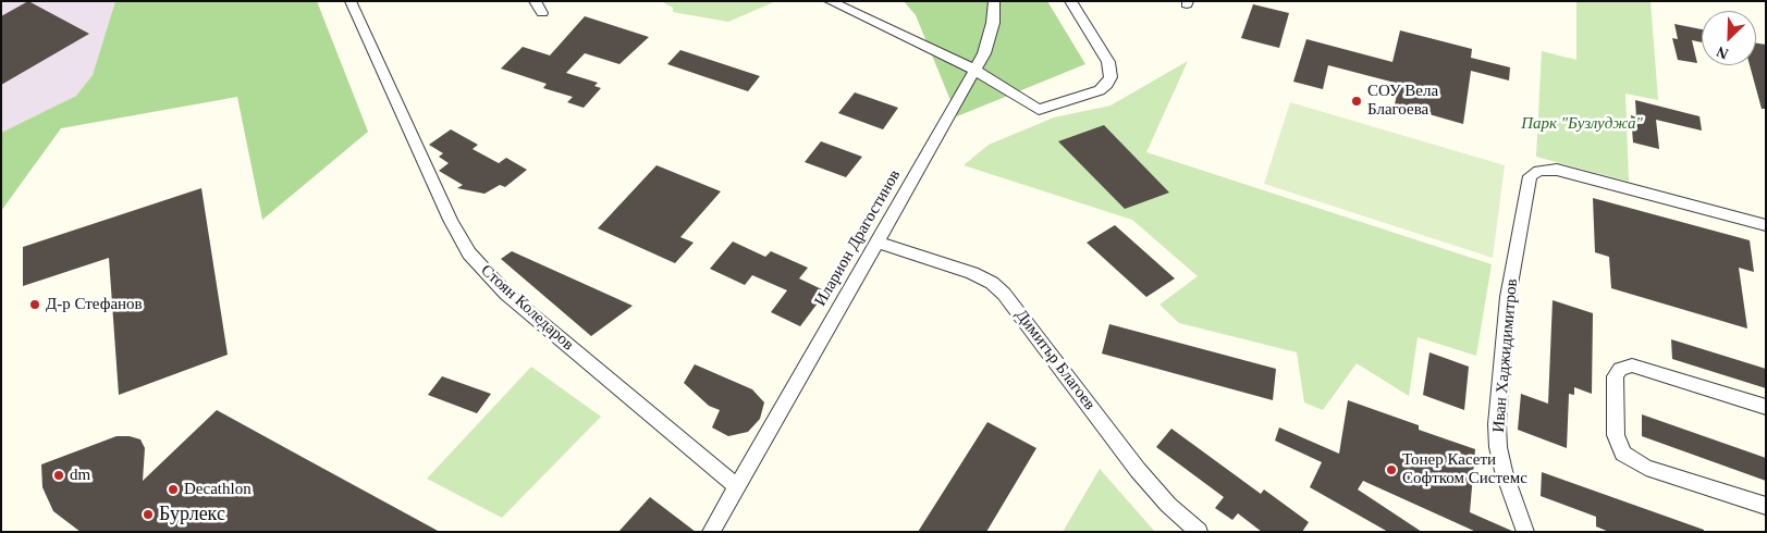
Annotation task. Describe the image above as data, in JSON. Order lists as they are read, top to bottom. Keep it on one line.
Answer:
{"streets":{"street":["Иларион Драгостинов","Стоян Коледаров","Иван Хаджидимитров","Димитър Благоев"]},"crossings":[["Иларион Драгостинов","Стоян Коледаров"],["Иларион Драгостинов","Димитър Благоев"]],"parks":["Парк \"Бузлуджа\""],"places":["СОУ Вела Благоева","Д-р Стефанов","Тонер Касети Софтком Системс","dm","Decathlon","Бурлекс"],"north":"bottom left"}
